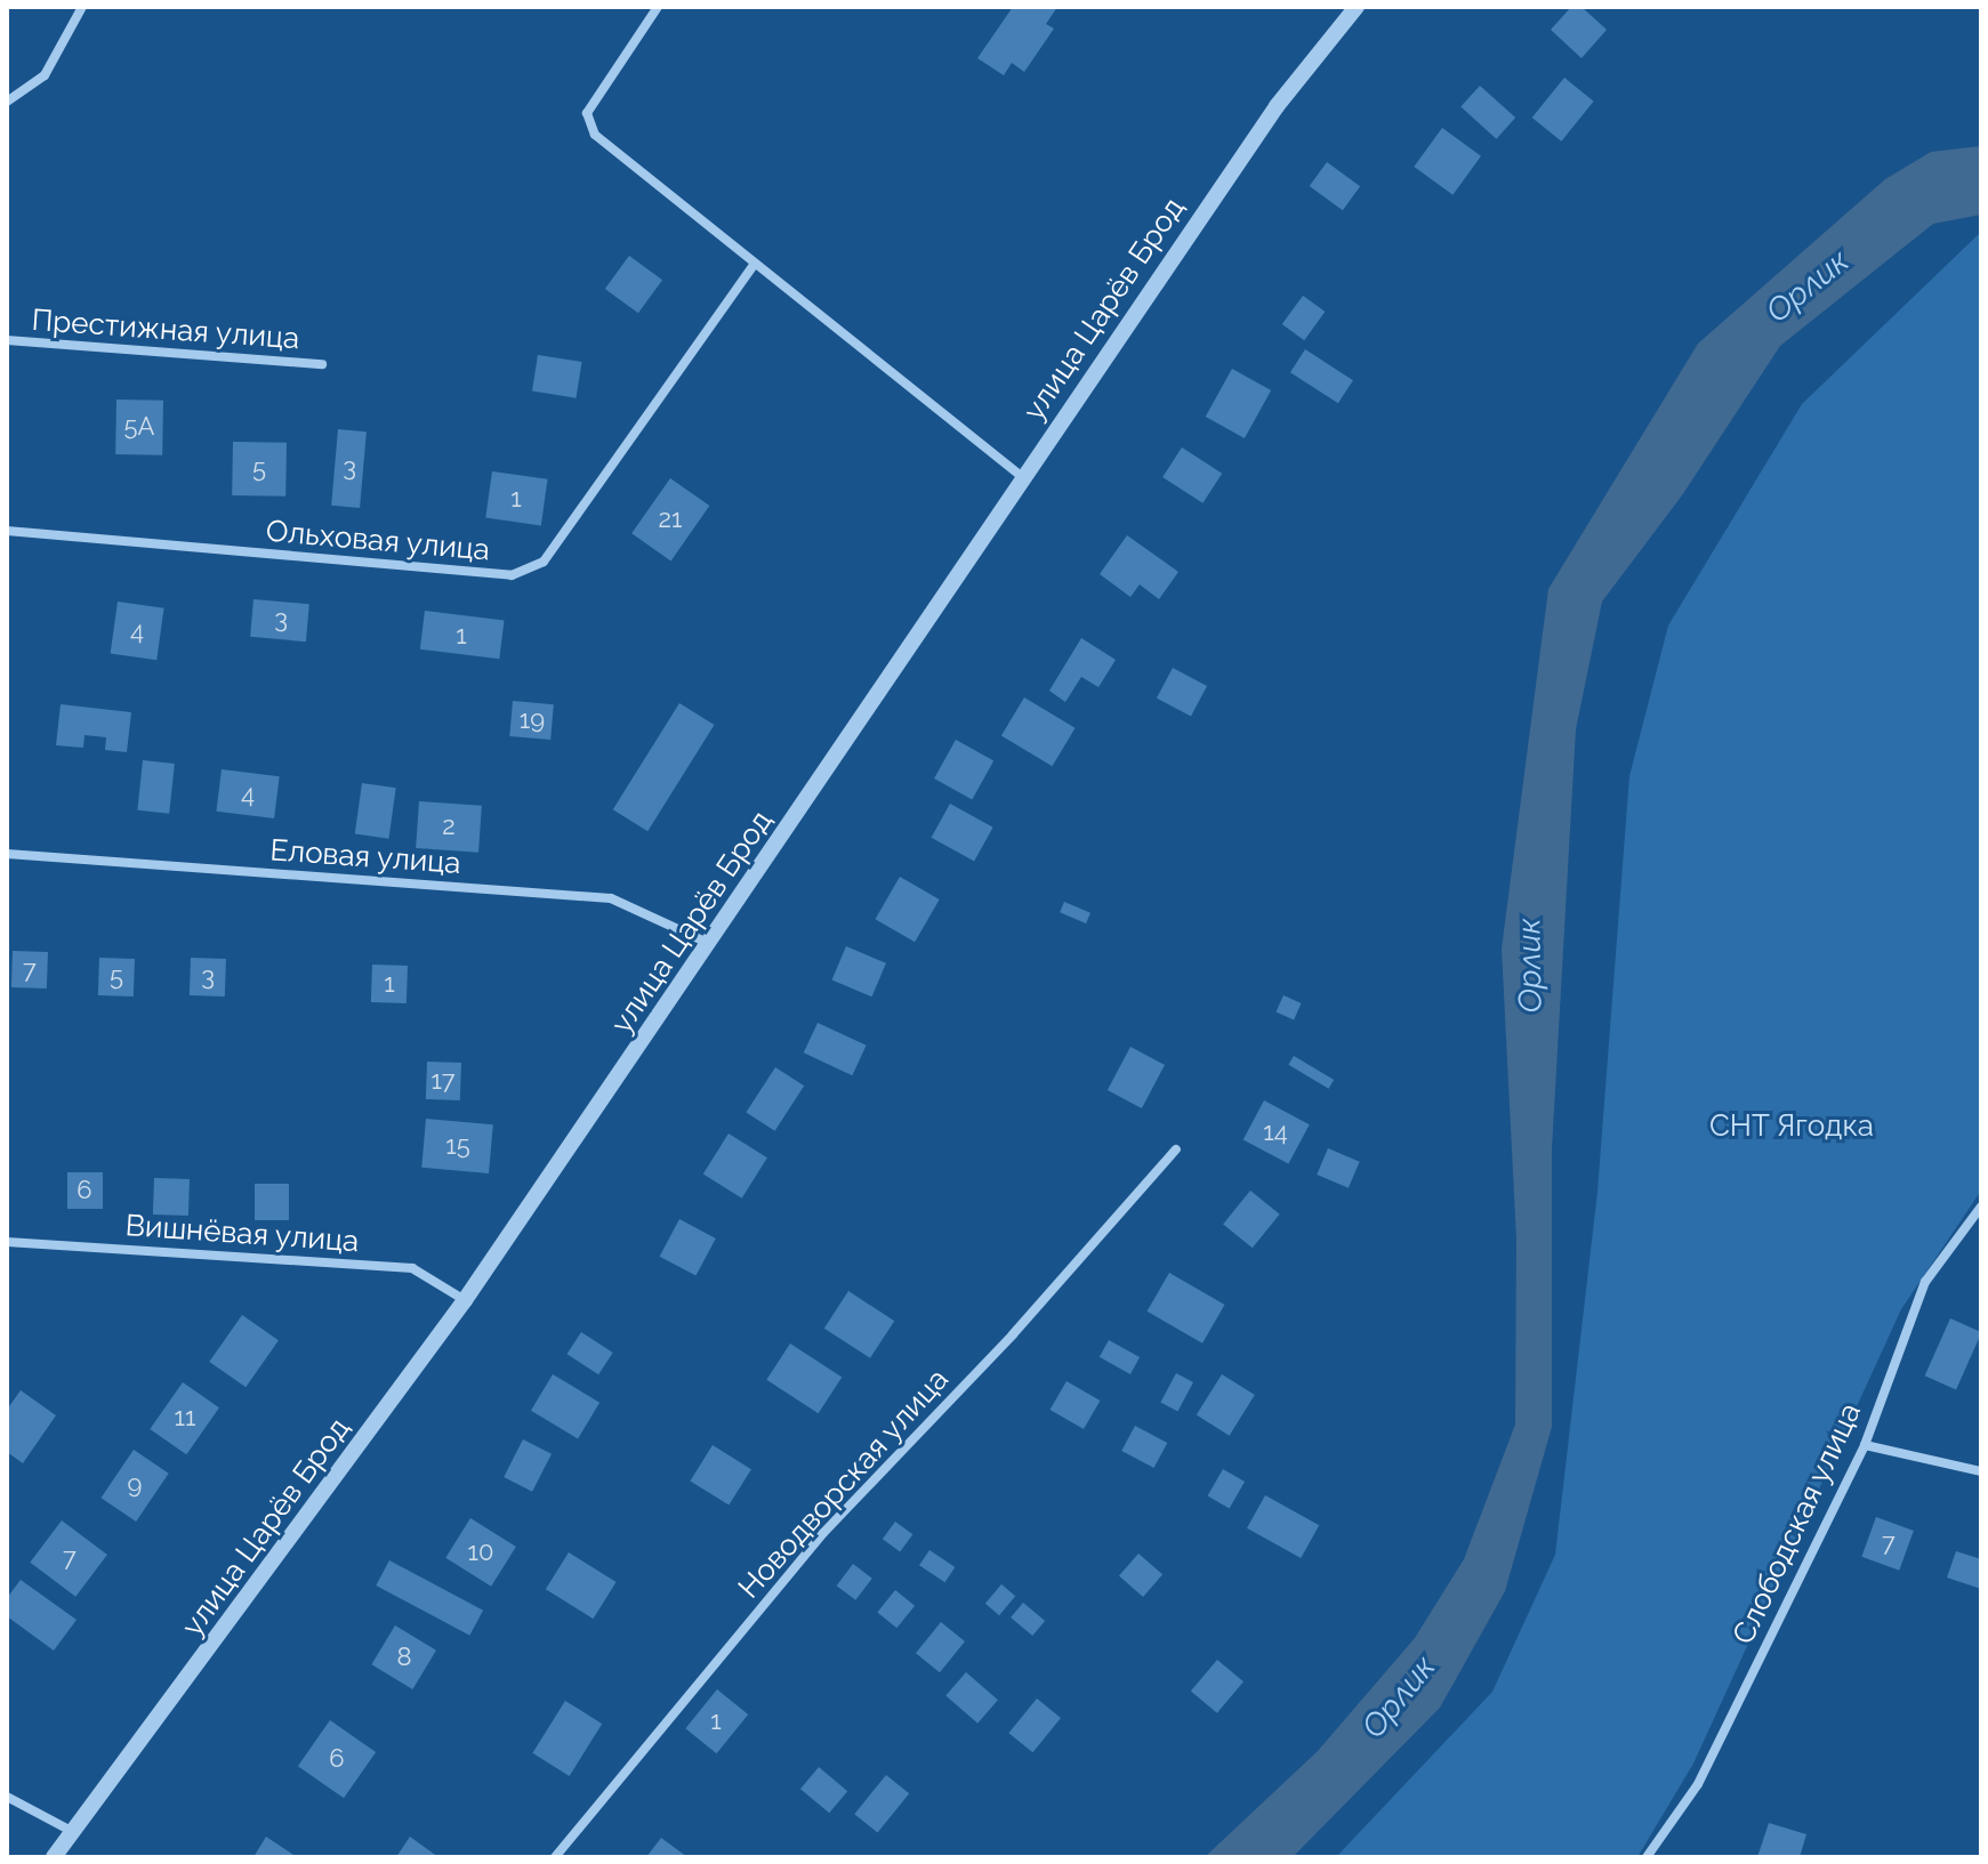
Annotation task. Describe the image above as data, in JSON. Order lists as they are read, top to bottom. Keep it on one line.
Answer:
{"streets":{"street":["улица Царёв Брод","Престижная улица","Ольховая улица","Еловая улица","Вишнёвая улица","Новодворская улица","Слободская улица"]},"crossings":[["улица Царёв Брод","Еловая улица"],["улица Царёв Брод","Вишнёвая улица"]],"water":["Орлик"],"parks":["СНТ Ягодка"],"house_numbers":["5А","3","5","1","21","3","4","1","19","4","2","7","5","3","1","17","14","15","6","11","9","7","10","7","8","1","6"]}
